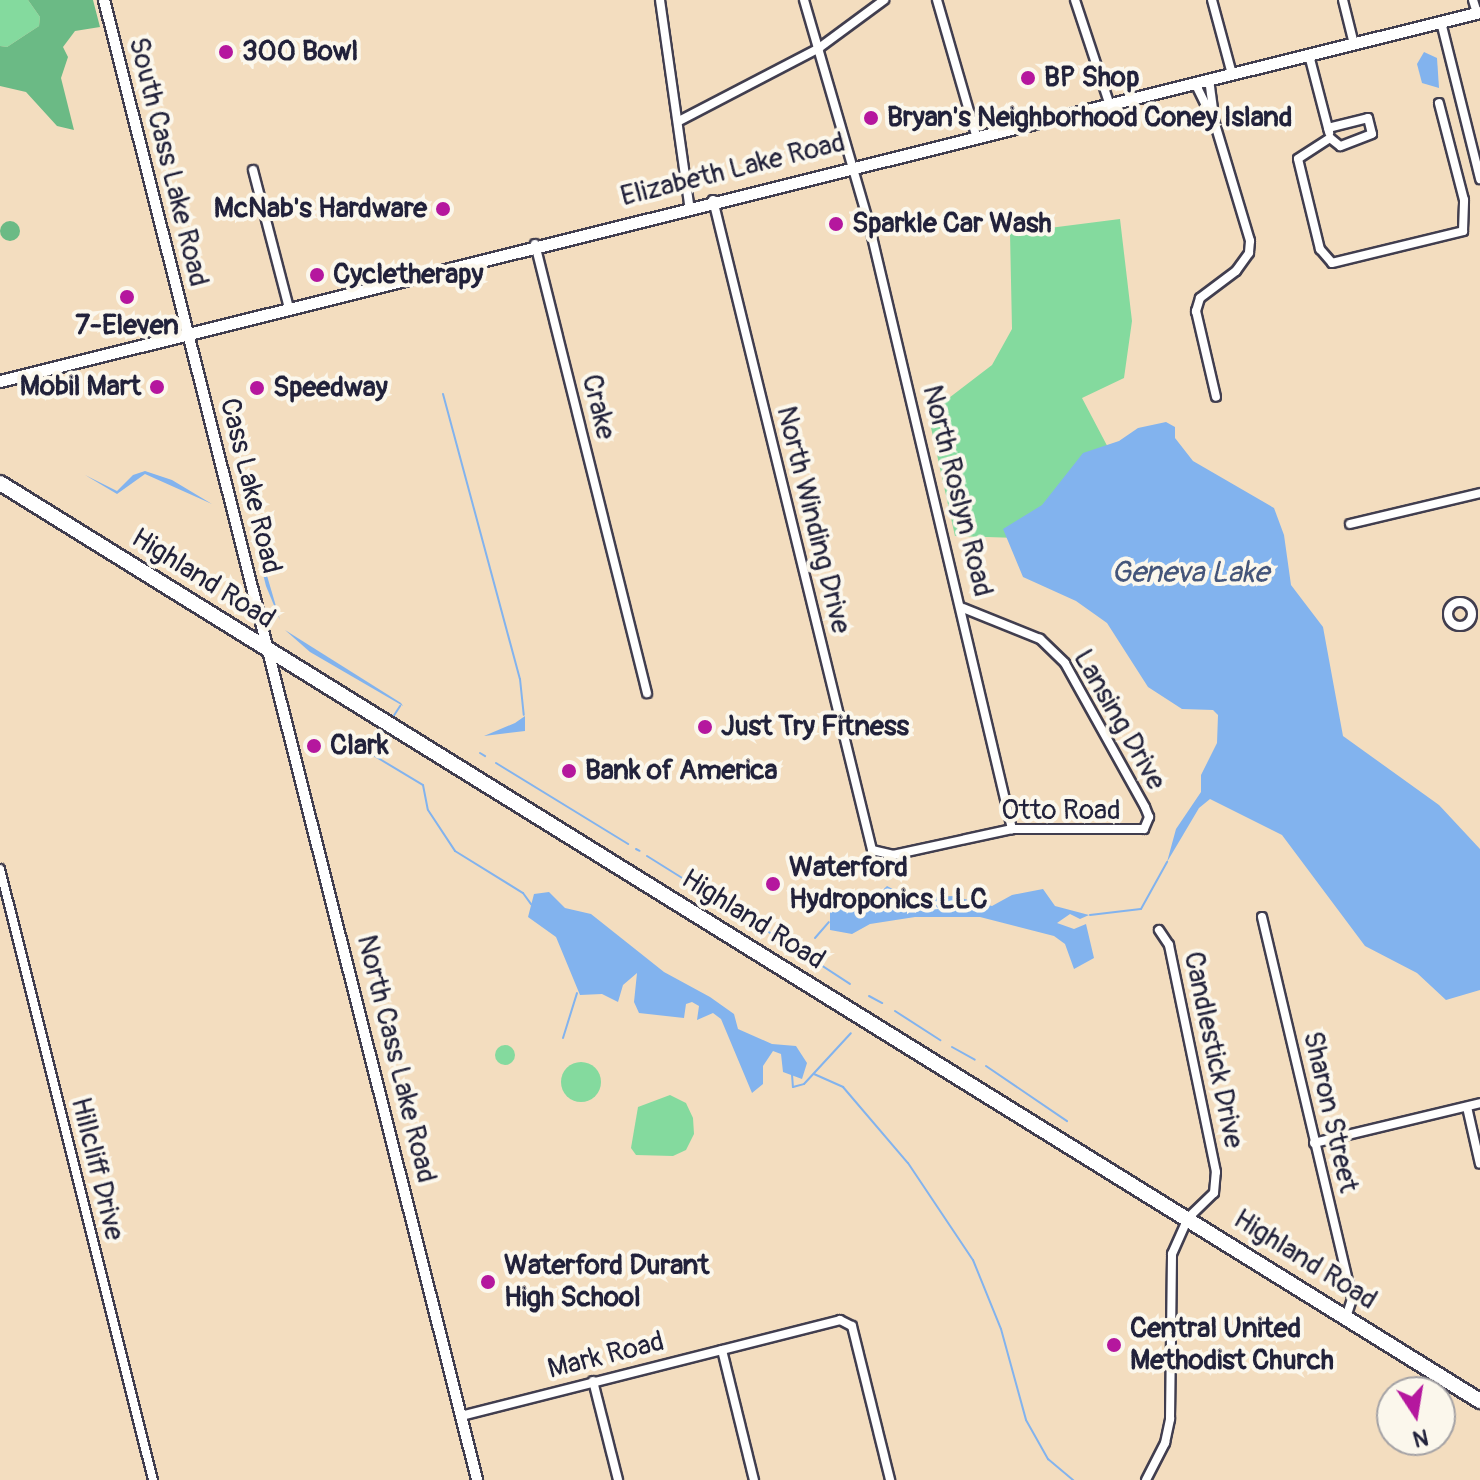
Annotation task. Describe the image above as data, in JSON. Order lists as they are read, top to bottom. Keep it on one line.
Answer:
{"streets":{"highway":["Highland Road"],"main road":["Elizabeth Lake Road"],"street":["South Cass Lake Road","Crake","Cass Lake Road","North Roslyn Road","North Winding Drive","Lansing Drive","Otto Road","Candlestick Drive","North Cass Lake Road","Sharon Street","Hillcliff Drive","Mark Road"]},"crossings":[["South Cass Lake Road","Elizabeth Lake Road"],["South Cass Lake Road","Cass Lake Road"],["Elizabeth Lake Road","Crake"],["Elizabeth Lake Road","Cass Lake Road"],["Elizabeth Lake Road","North Roslyn Road"],["Elizabeth Lake Road","North Winding Drive"],["Cass Lake Road","Highland Road"],["Cass Lake Road","North Cass Lake Road"],["North Roslyn Road","Lansing Drive"],["North Roslyn Road","Otto Road"],["North Winding Drive","Otto Road"],["Highland Road","Candlestick Drive"],["Highland Road","North Cass Lake Road"],["Highland Road","Sharon Street"],["Lansing Drive","Otto Road"],["North Cass Lake Road","Mark Road"]],"water":["Geneva Lake"],"places":["300 Bowl","BP Shop","Bryan's Neighborhood Coney Island","McNab's Hardware","Sparkle Car Wash","Cycletherapy","7-Eleven","Mobil Mart","Speedway","Just Try Fitness","Clark","Bank of America","Waterford Hydroponics LLC","Waterford Durant High School","Central United Methodist Church"],"north":"bottom"}
